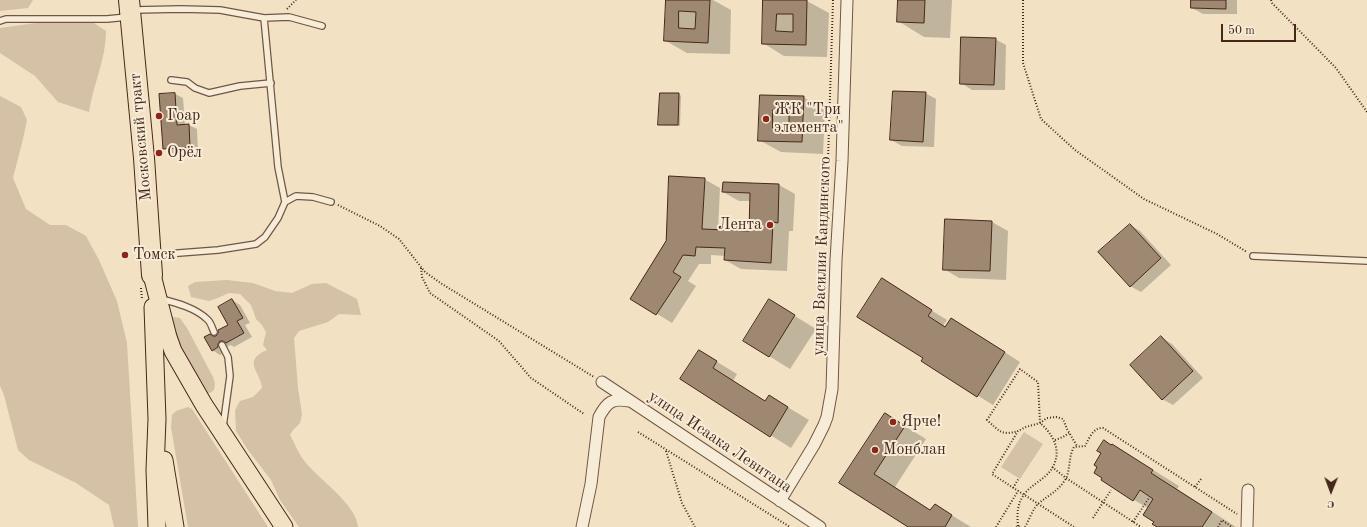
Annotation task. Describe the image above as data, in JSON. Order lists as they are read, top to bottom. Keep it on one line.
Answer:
{"streets":{"highway":["Московский тракт"],"street":["улица Василия Кандинского","улица Исаака Левитана"]},"crossings":[["улица Василия Кандинского","улица Исаака Левитана"]],"places":["Гоар","ЖК \"Три элемента\"","Орёл","Лента","Томск","Ярче!","Монблан"],"scale_bar":"50 m","north":"bottom"}
